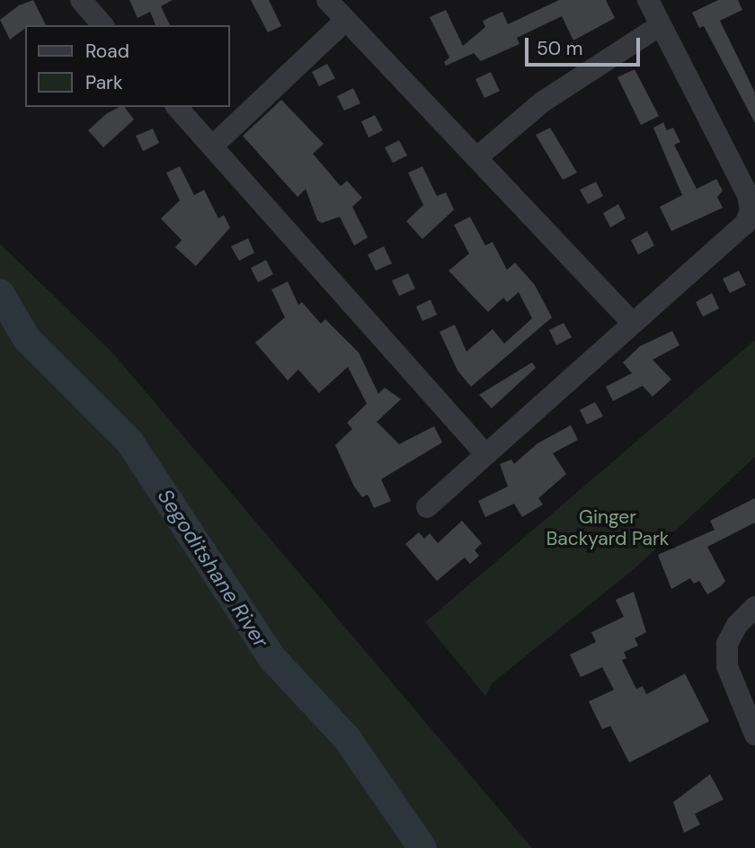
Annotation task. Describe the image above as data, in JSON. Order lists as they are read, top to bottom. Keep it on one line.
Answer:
{"water":["Segoditshane River"],"parks":["Ginger Backyard Park"],"legend":["Road","Park"],"scale_bar":"50 m"}
